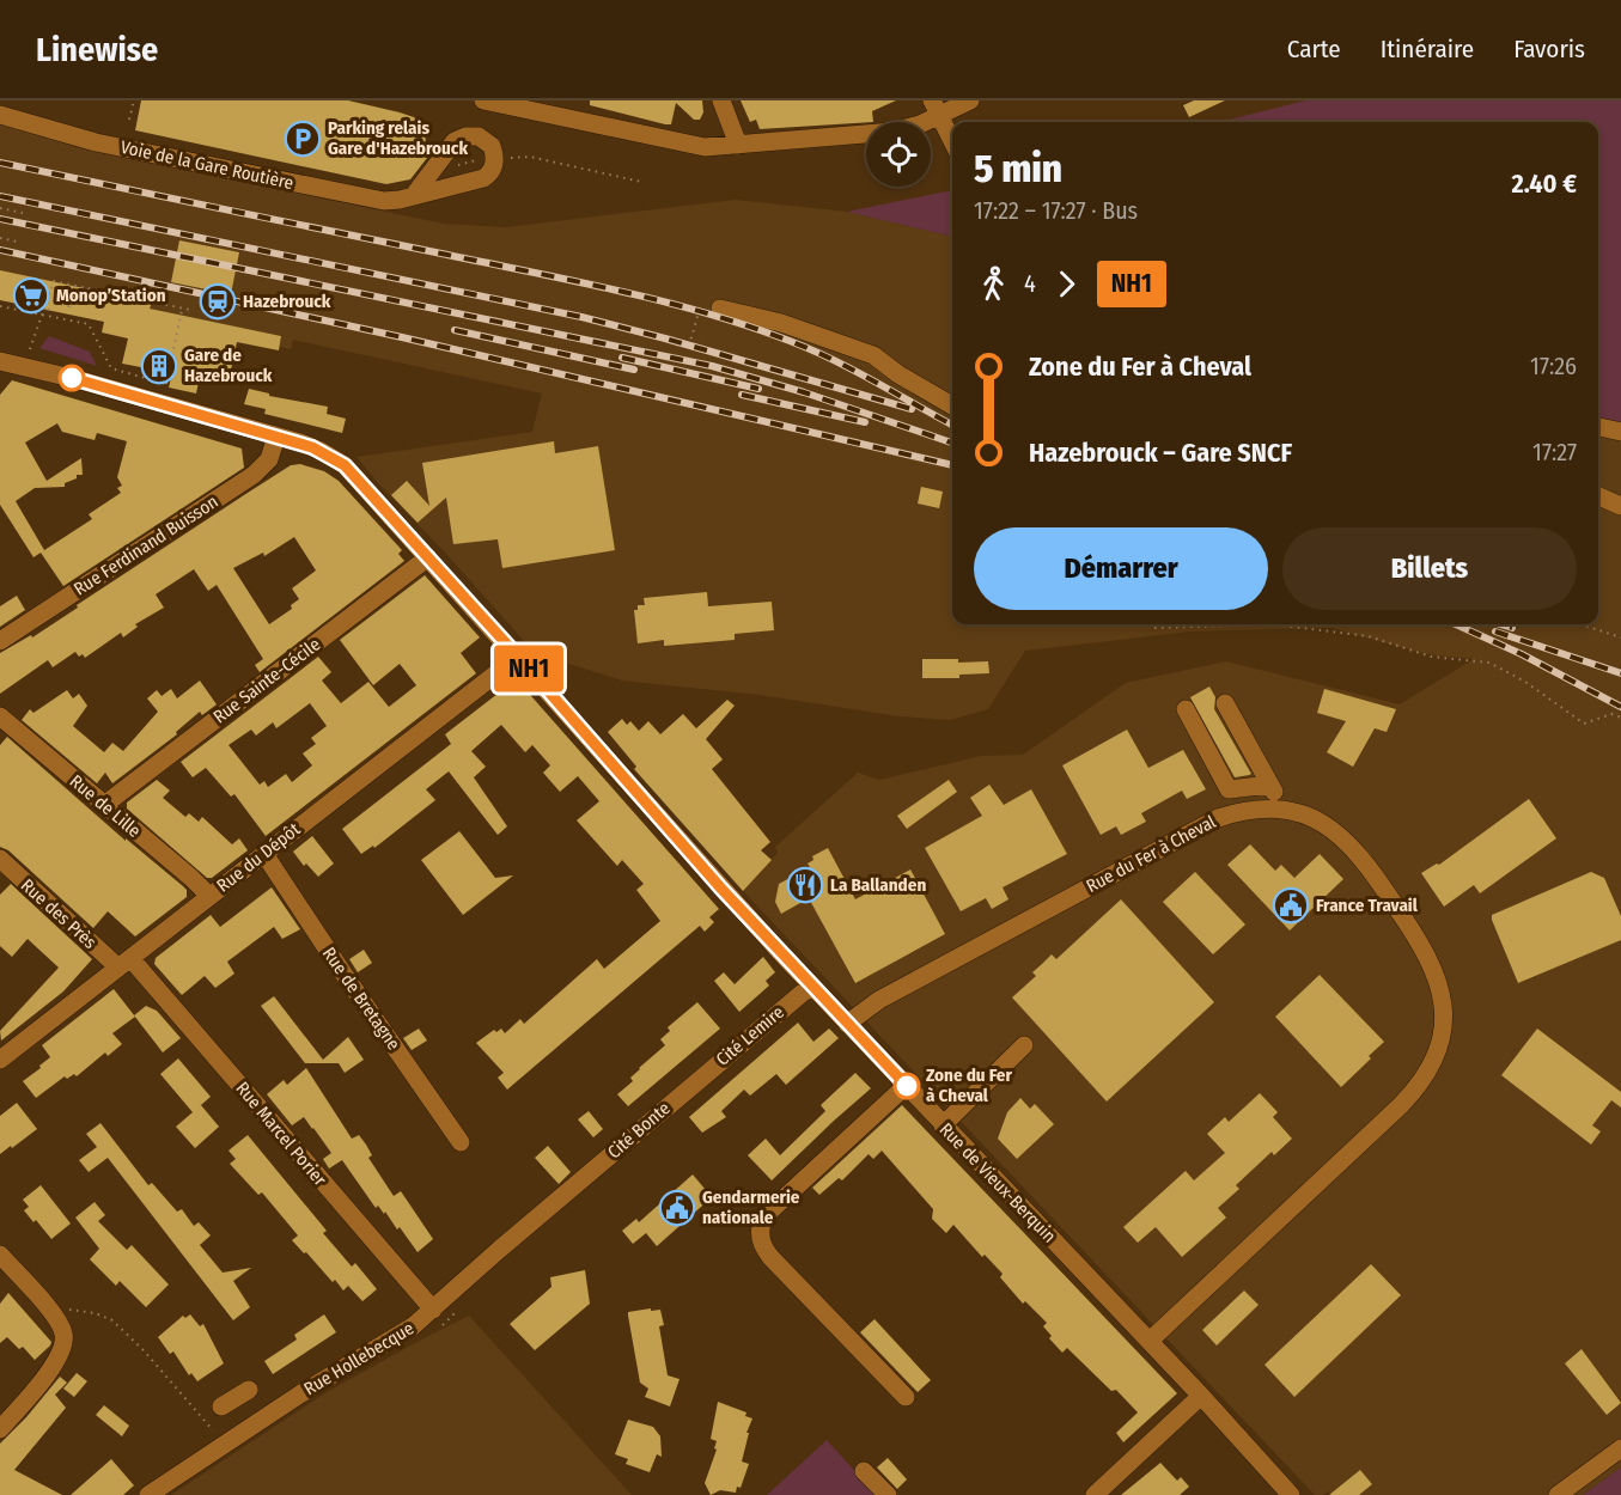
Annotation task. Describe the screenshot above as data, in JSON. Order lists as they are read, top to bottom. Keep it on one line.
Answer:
{"streets":{"street":["Voie de la Gare Routière","Rue Ferdinand Buisson","Rue Sainte-Cécile","Rue de Lille","Rue du Fer à Cheval","Rue du Dépôt","Rue des Près","Rue de Bretagne","Cité Lemire","Cité Bonte","Rue Marcel Porier","Rue de Vieux-Berquin","Rue Hollebecque"]},"crossings":[["Rue Ferdinand Buisson","Rue de Vieux-Berquin"],["Rue Sainte-Cécile","Rue de Lille"],["Rue Sainte-Cécile","Rue de Vieux-Berquin"],["Rue de Lille","Rue du Dépôt"],["Rue du Fer à Cheval","Rue de Vieux-Berquin"],["Rue du Dépôt","Rue des Près"],["Rue du Dépôt","Rue de Bretagne"],["Rue du Dépôt","Rue Marcel Porier"],["Rue du Dépôt","Rue de Vieux-Berquin"],["Rue des Près","Rue Marcel Porier"],["Cité Lemire","Cité Bonte"],["Cité Lemire","Rue de Vieux-Berquin"],["Cité Bonte","Rue Hollebecque"],["Rue Marcel Porier","Rue Hollebecque"]],"places":{"parking":["Parking relais Gare d'Hazebrouck"],"supermarket":["Monop’Station"],"station":["Hazebrouck"],"building":["Gare de Hazebrouck"],"restaurant":["La Ballanden"],"public building":["France Travail","Gendarmerie nationale"],"other":["Zone du Fer à Cheval"]},"lines":["bus line NH1"],"page":{"header":"Linewise","nav":["Carte","Itinéraire","Favoris"],"on_map":"NH1","heading":["5 min","17:22 – 17:27 · Bus","2.40 €"],"legs":["4","NH1"],"list":[{"name":"Zone du Fer à Cheval","value":"17:26"},{"name":"Hazebrouck – Gare SNCF","value":"17:27"}],"buttons":["Démarrer","Billets"]}}
